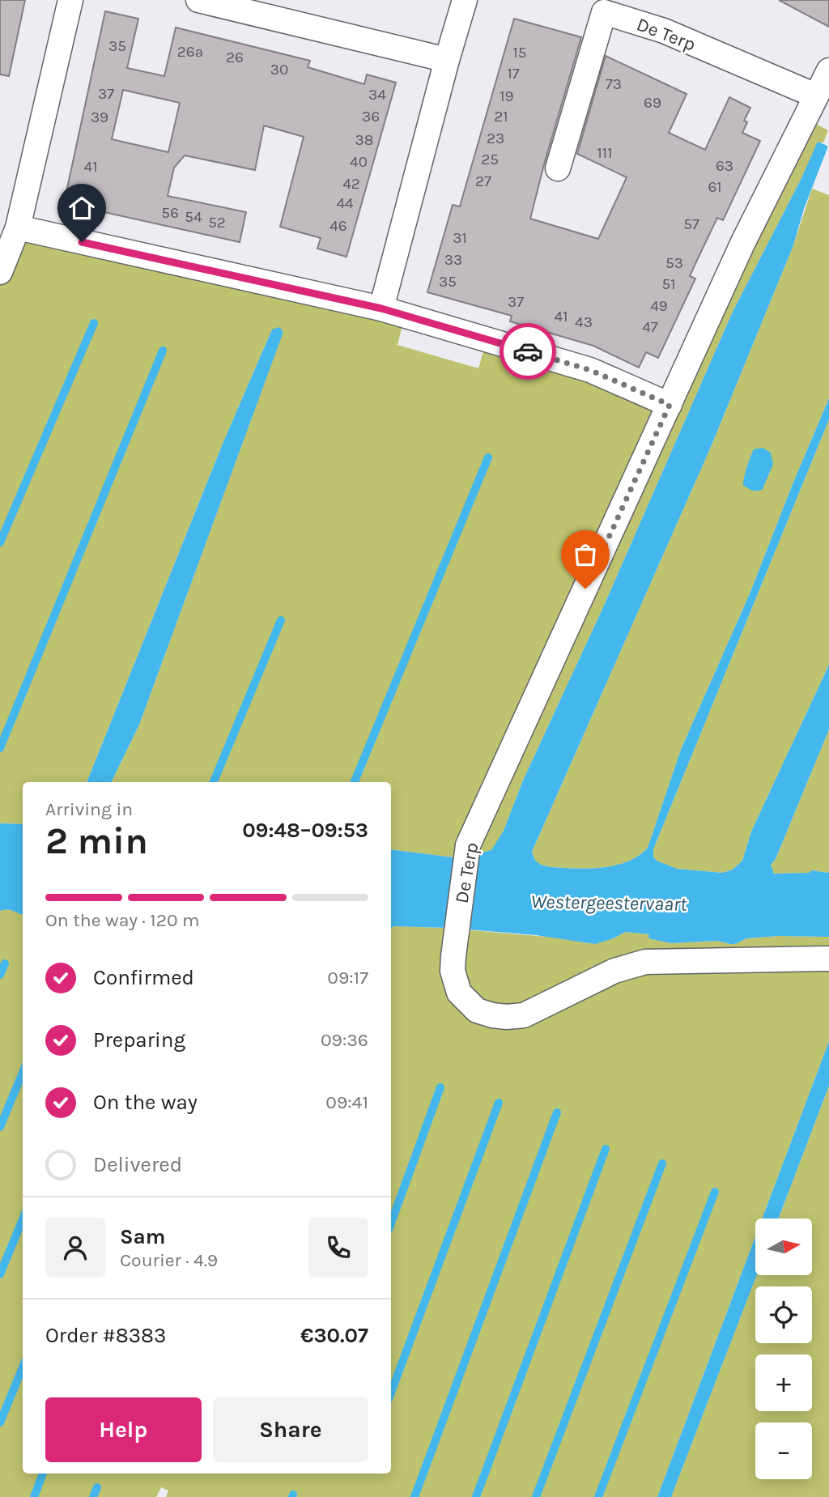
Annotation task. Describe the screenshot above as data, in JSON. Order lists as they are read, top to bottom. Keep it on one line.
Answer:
{"streets":{"street":["De Terp"]},"water":["Westergeestervaart"],"house_numbers":["35","26a","15","26","30","17","73","37","34","19","69","36","21","39","23","38","111","25","40","63","41","27","42","61","44","56","54","52","57","46","31","33","53","35","51","37","49","41","43","47"],"north":"right","page":{"heading":["2 min","Arriving in","09:48–09:53"],"panel":["Sam","Courier · 4.9","Order #8383","€30.07"],"bar":"On the way · 120 m","list":[["Confirmed","09:17"],["Preparing","09:36"],["On the way","09:41"],"Delivered"],"map_buttons":["+","−"],"buttons":["Help","Share"]}}
